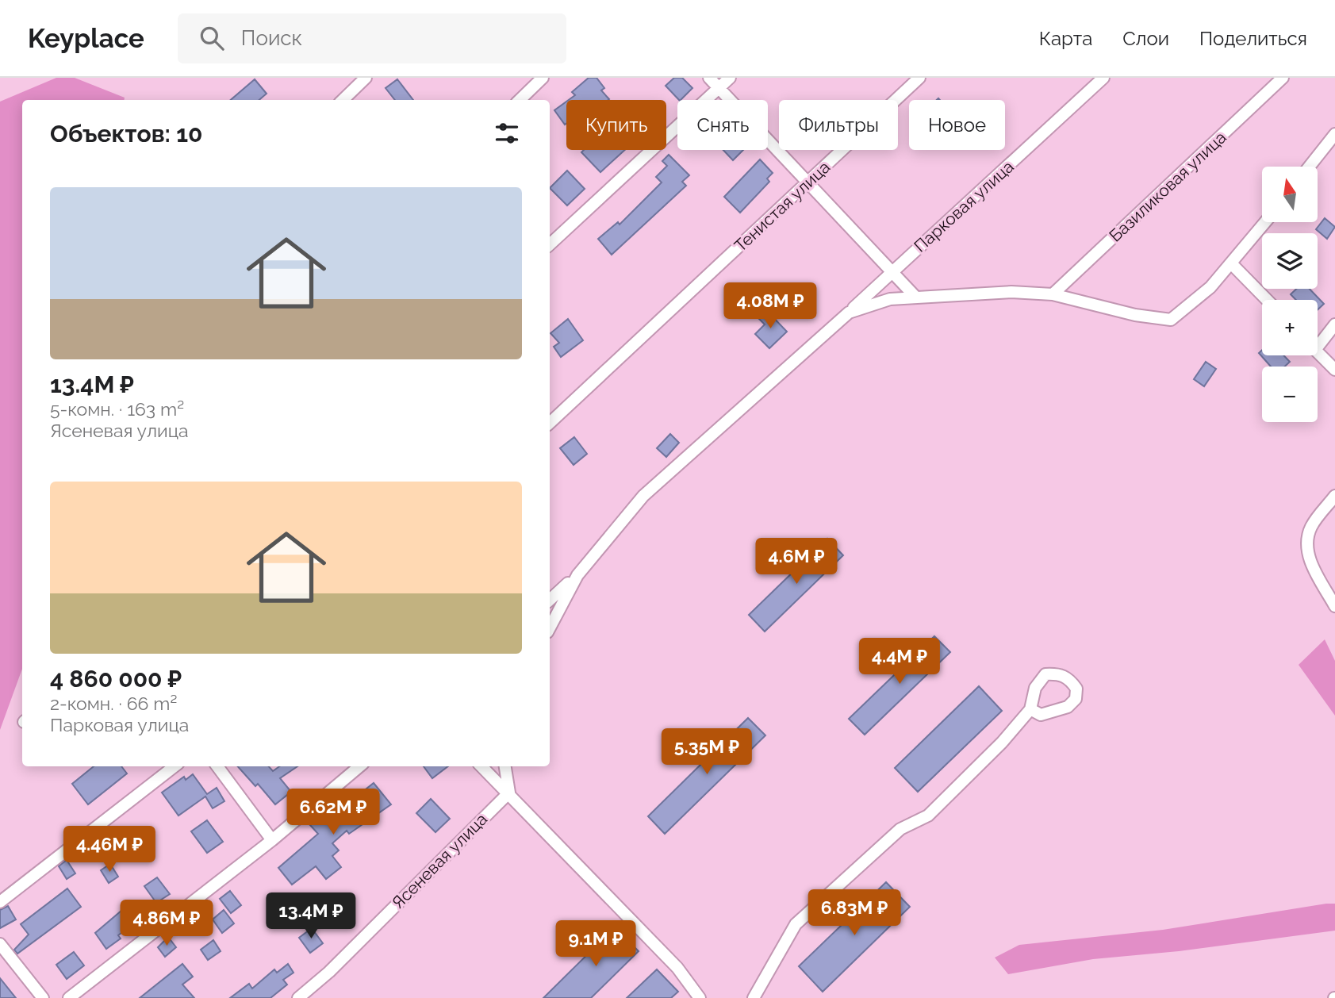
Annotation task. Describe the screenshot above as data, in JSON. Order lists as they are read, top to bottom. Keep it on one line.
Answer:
{"streets":{"street":["Базиликовая улица","Тенистая улица","Парковая улица","Ясеневая улица"]},"north":"top","page":{"header":"Keyplace","search":"Поиск","nav":["Карта","Слои","Поделиться"],"chip":["Купить","Снять","Фильтры","Новое"],"heading":"Объектов: 10","map_buttons":["+","−"],"list":[{"name":"13.4M ₽","note":"5-комн. · 163 m² · Ясеневая улица"},{"name":"4 860 000 ₽","note":"2-комн. · 66 m² · Парковая улица"}],"price":["4.08M ₽","4.6M ₽","4.4M ₽","5.35M ₽","6.62M ₽","4.46M ₽","6.83M ₽","13.4M ₽","4.86M ₽","9.1M ₽"]}}
